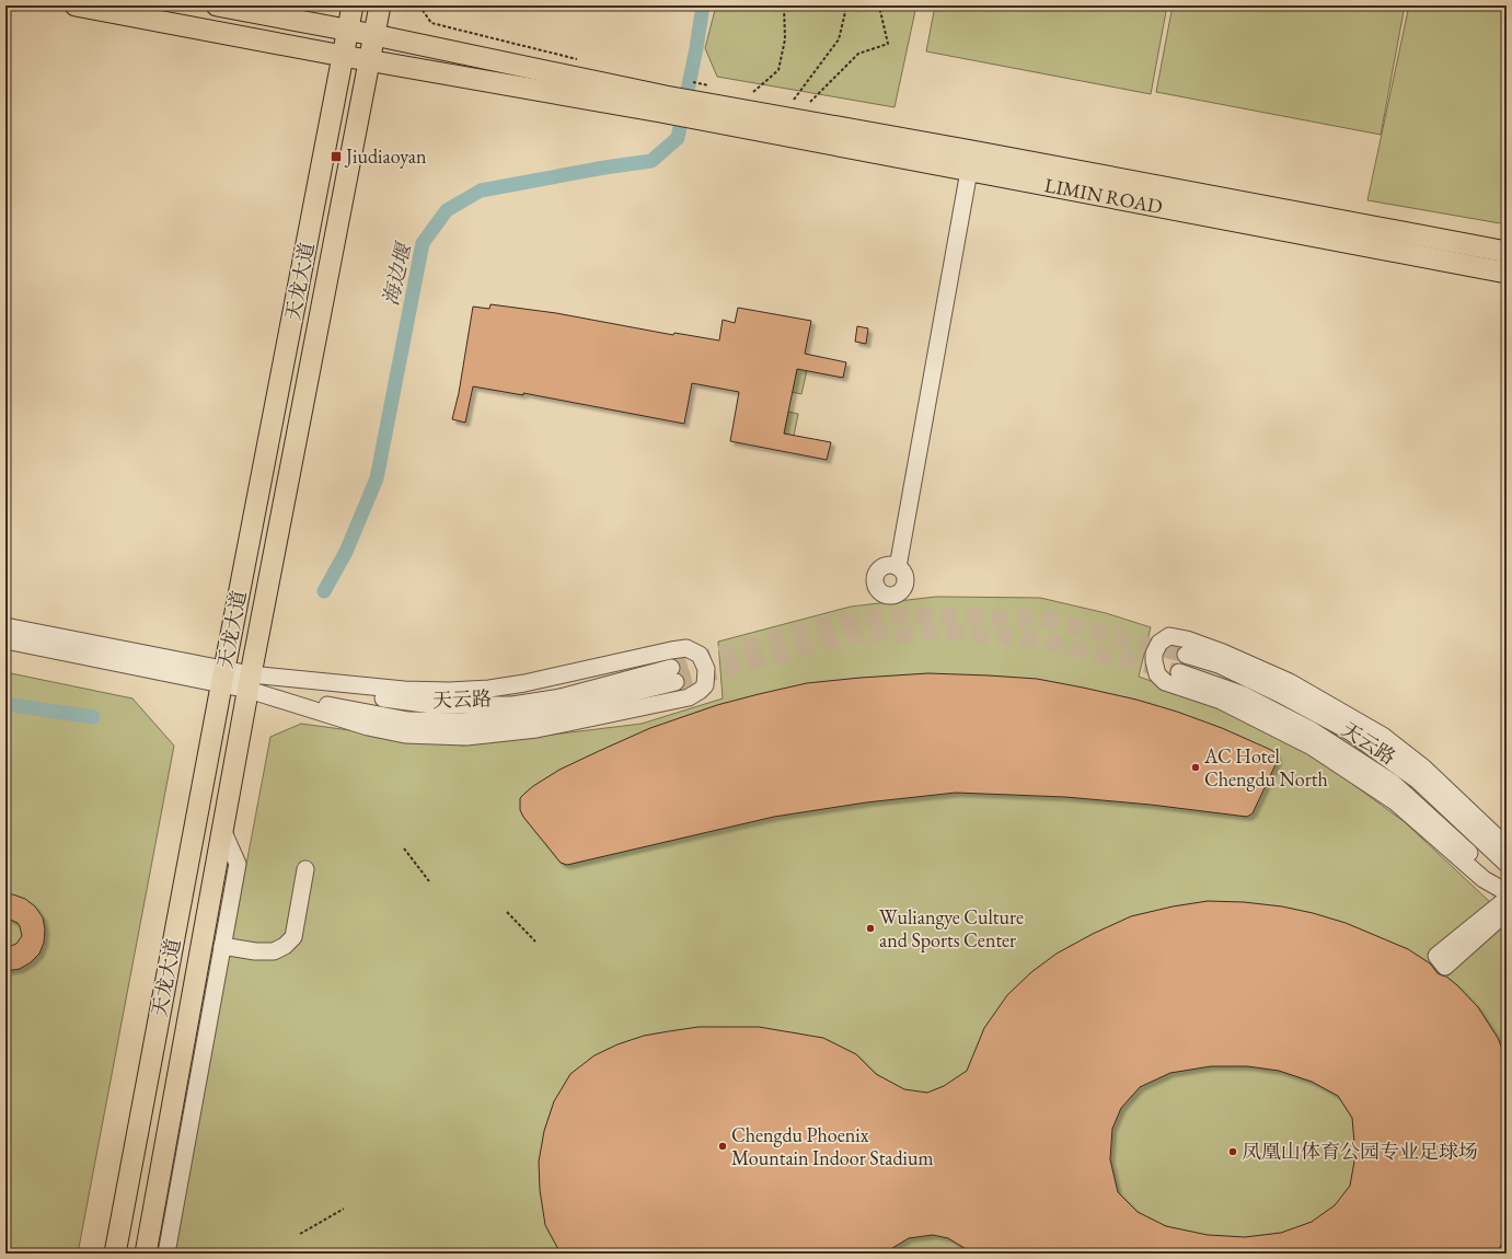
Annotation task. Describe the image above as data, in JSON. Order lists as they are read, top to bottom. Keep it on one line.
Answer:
{"streets":{"main road":["LIMIN ROAD","天龙大道"],"street":["天云路"]},"crossings":[["天龙大道","天云路"]],"water":["海边堰"],"places":{"transit":["Jiudiaoyan"],"other":["AC Hotel Chengdu North","Wuliangye Culture and Sports Center","Chengdu Phoenix Mountain Indoor Stadium","凤凰山体育公园专业足球场"]}}
